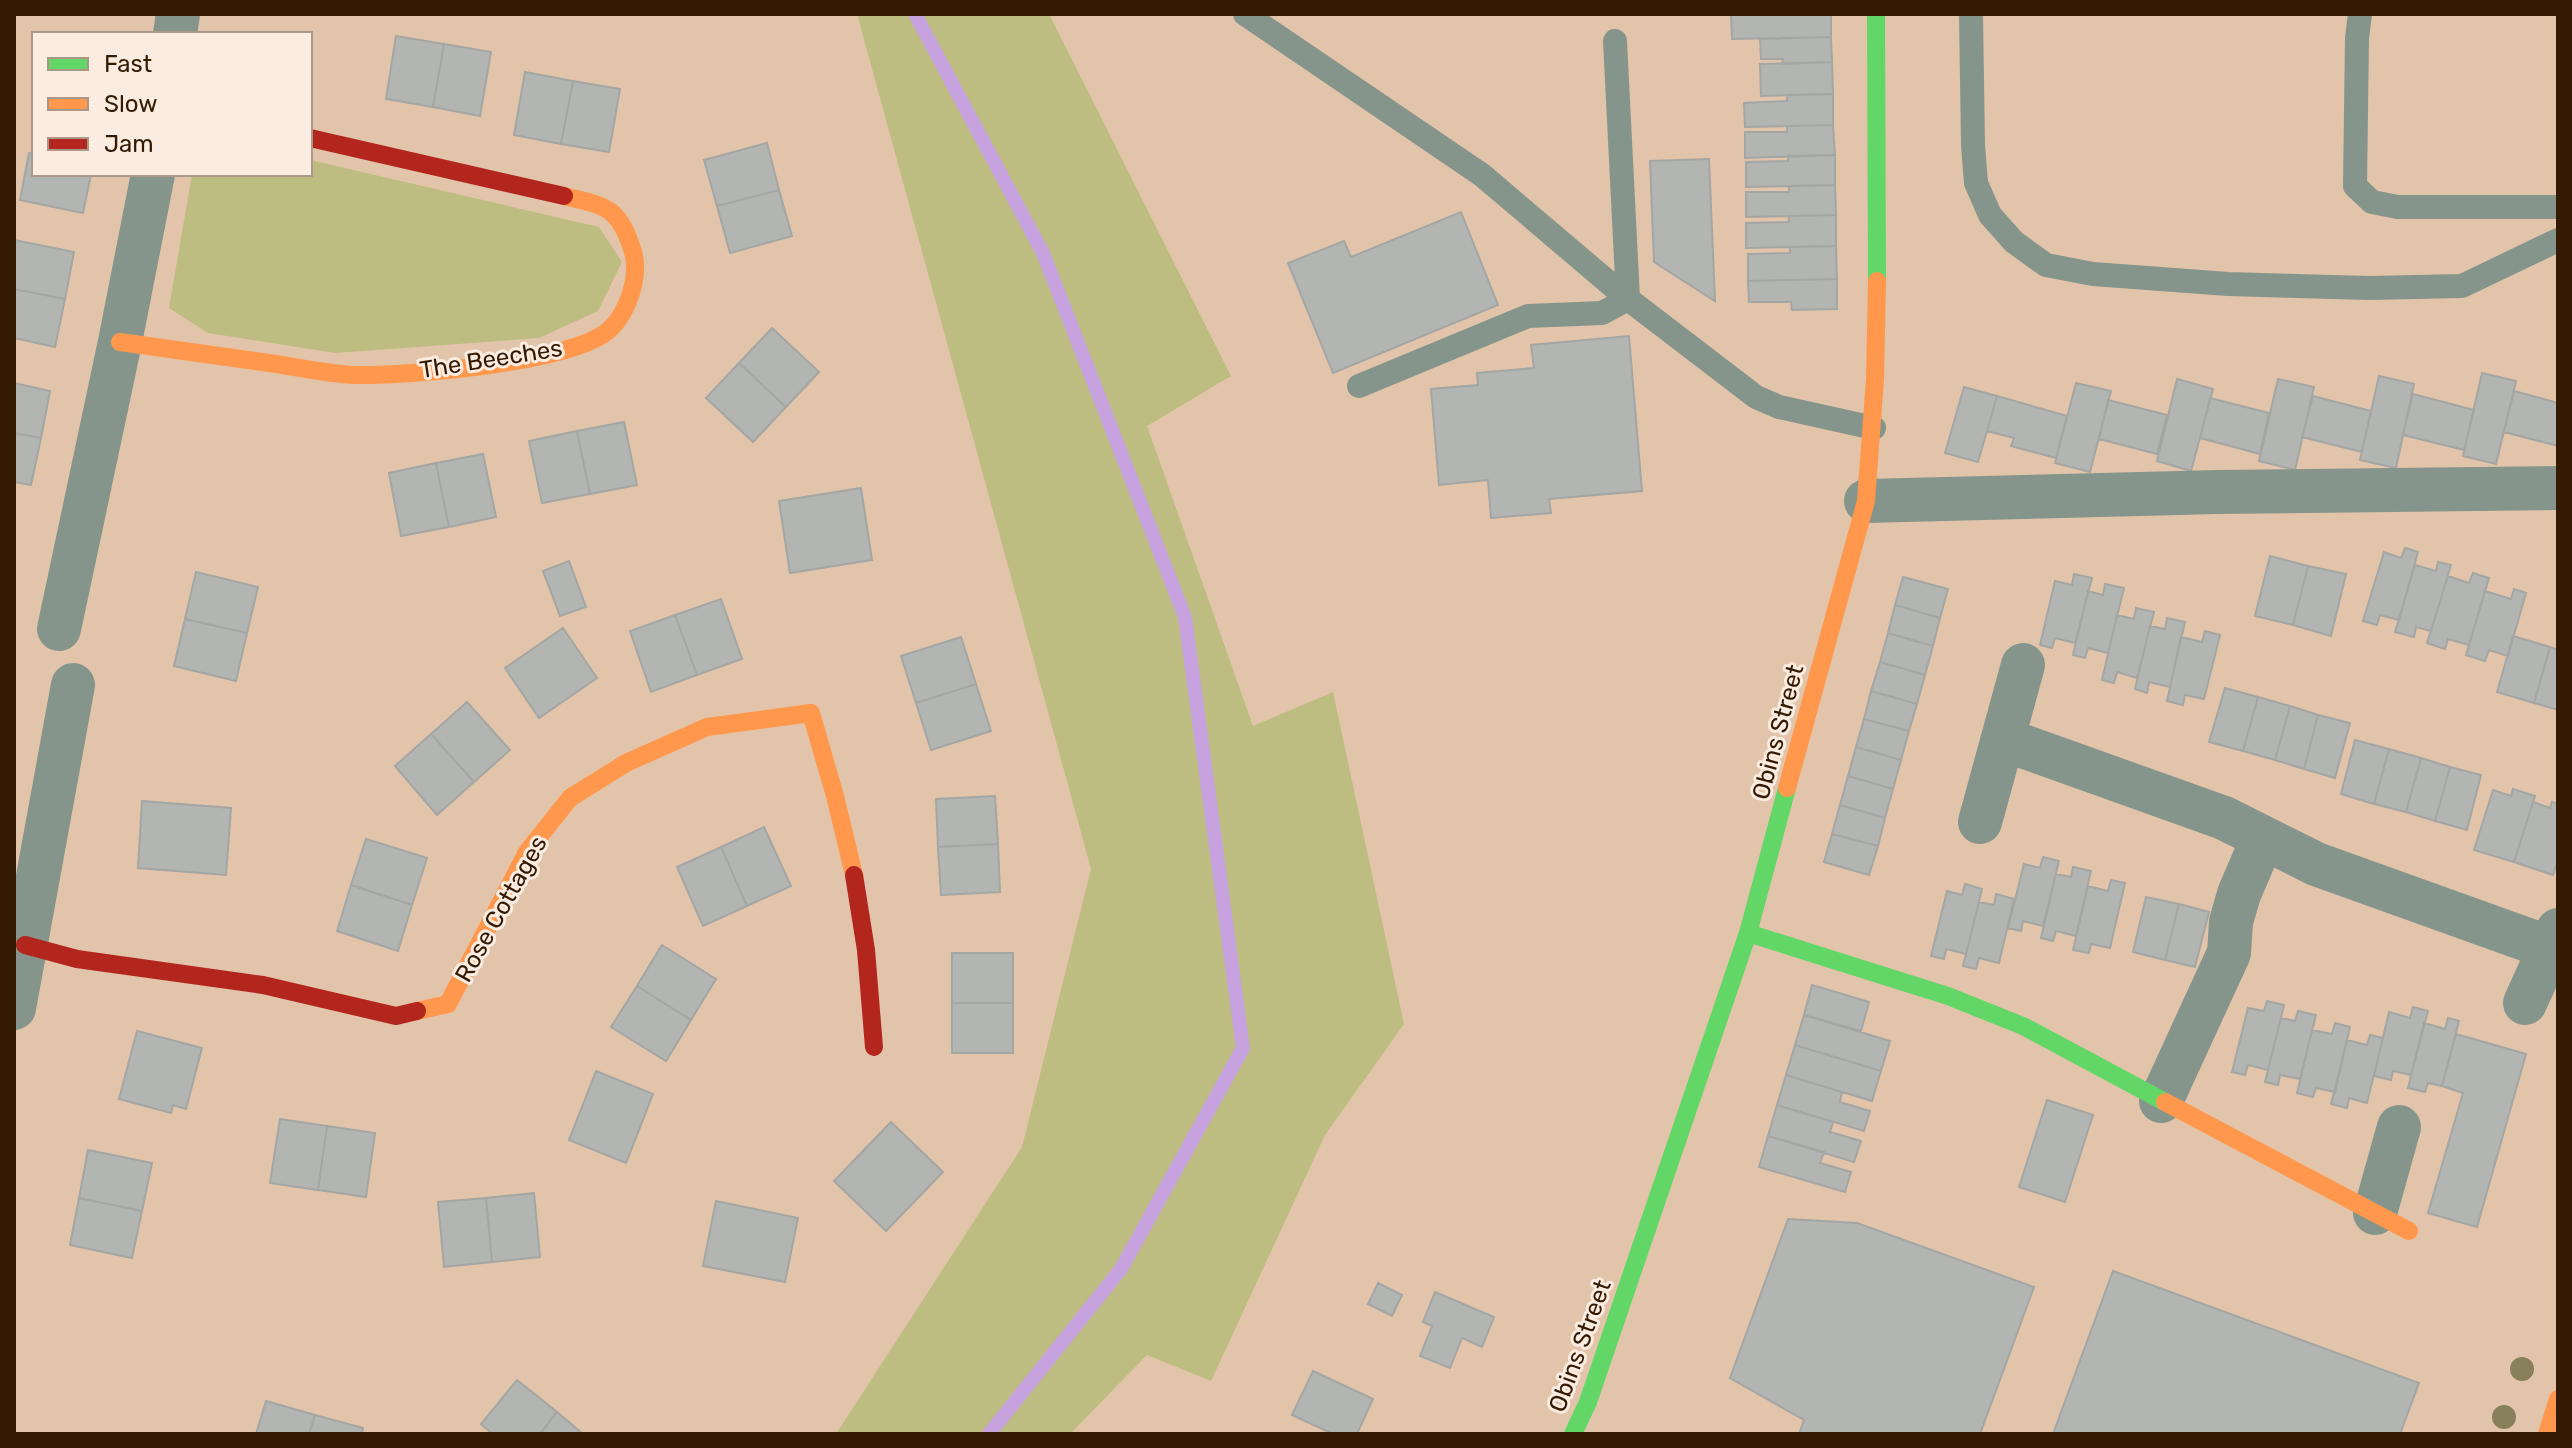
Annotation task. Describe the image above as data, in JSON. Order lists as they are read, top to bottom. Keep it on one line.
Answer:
{"streets":{"street":["The Beeches","Obins Street","Rose Cottages"]},"legend":["Fast","Slow","Jam"]}
